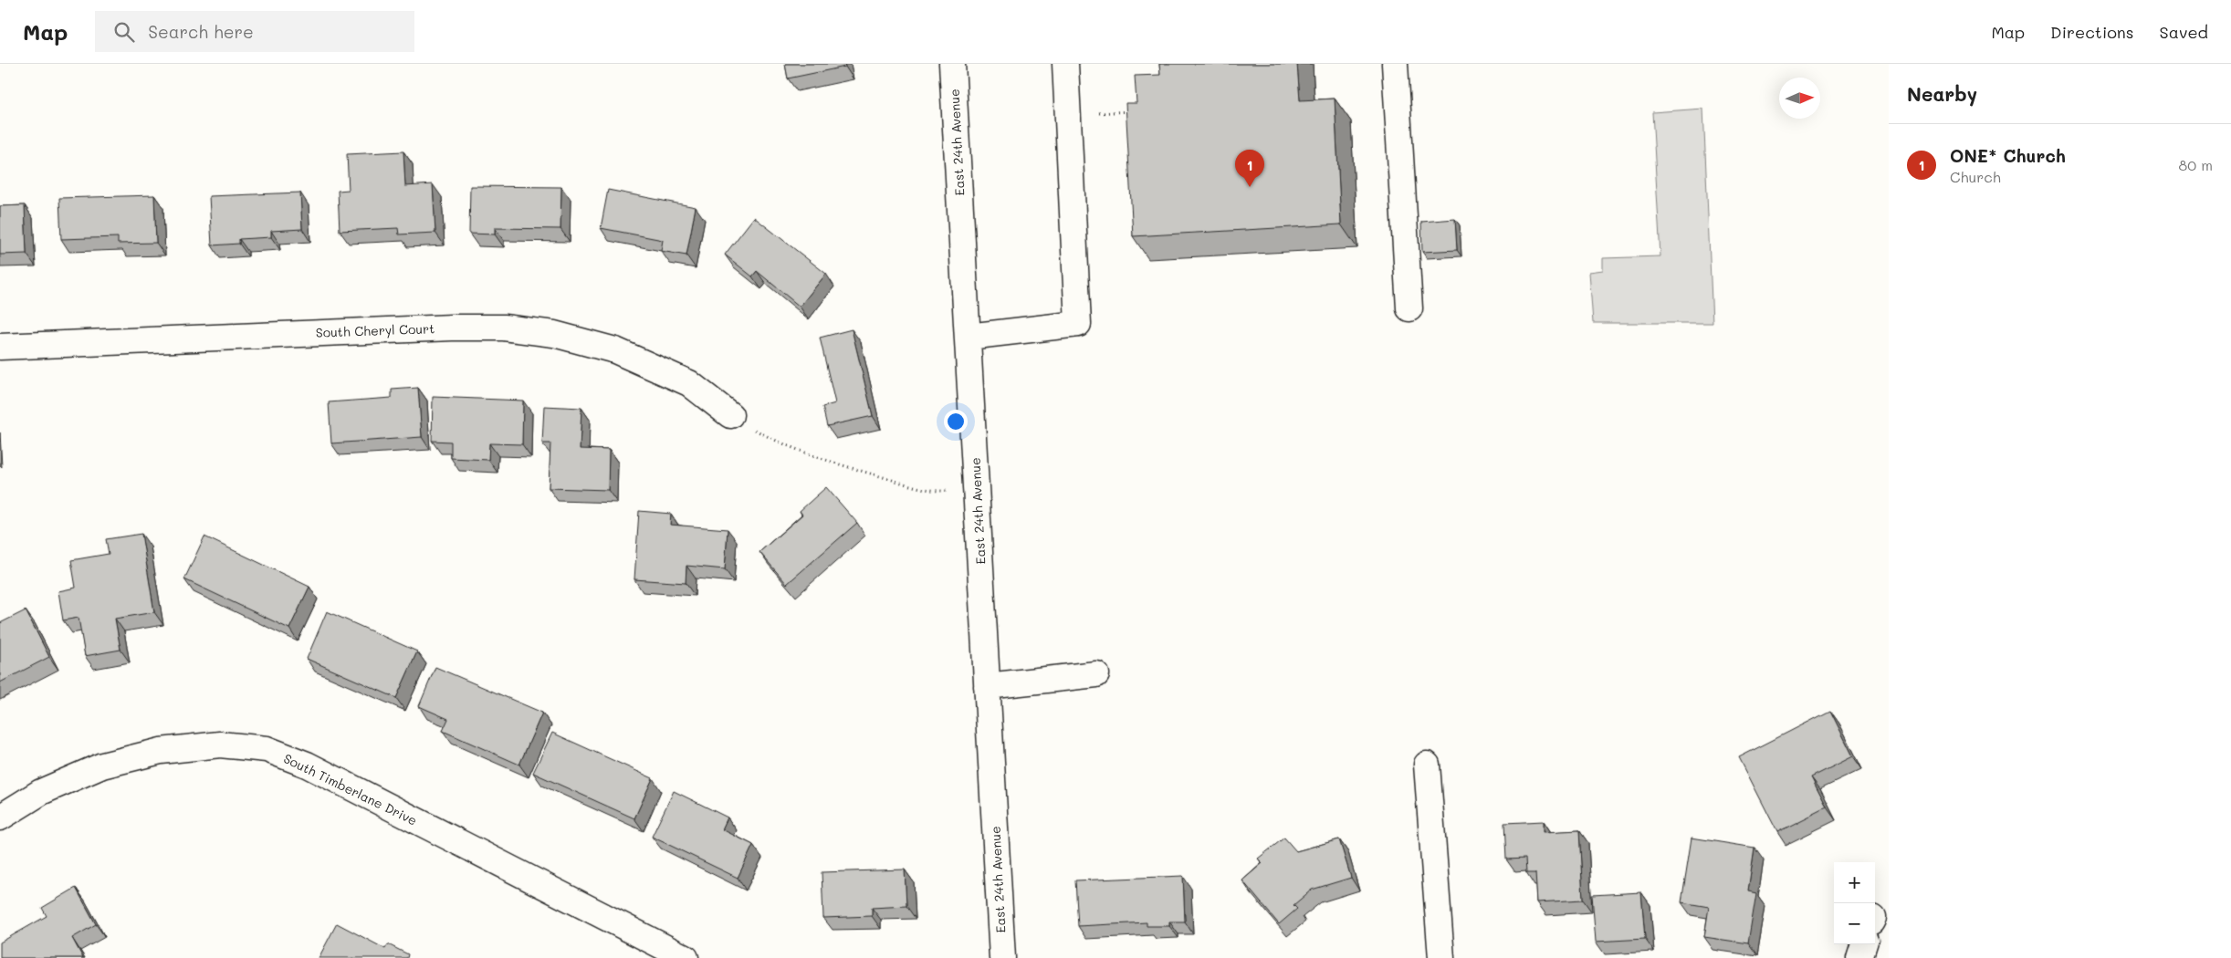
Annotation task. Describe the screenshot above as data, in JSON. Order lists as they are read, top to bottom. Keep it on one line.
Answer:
{"streets":{"street":["East 24th Avenue","South Cheryl Court","South Timberlane Drive"]},"north":"right","page":{"header":"Map","search":"Search here","nav":["Map","Directions","Saved"],"heading":"Nearby","list":[{"mark":"1","name":"ONE* Church","note":"Church","value":"80 m"}],"pins":"1","map_buttons":["+","−"]}}
